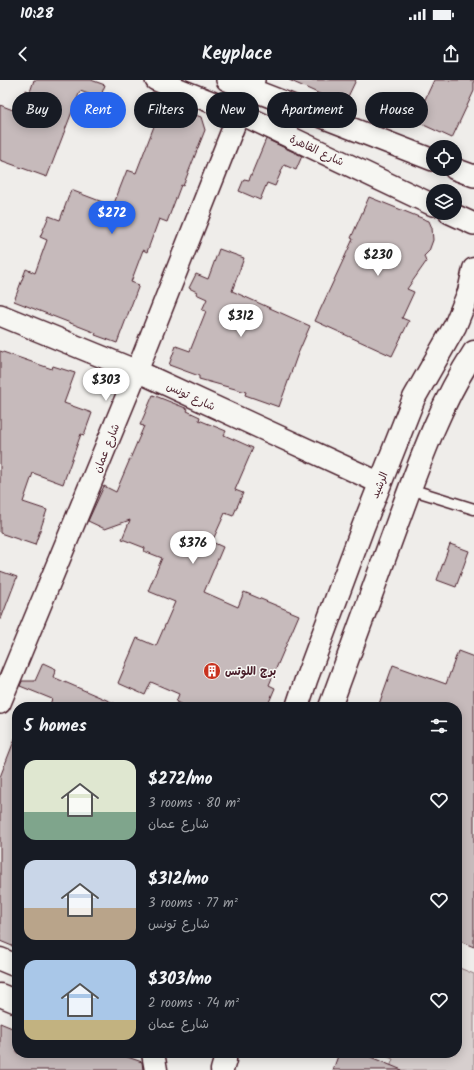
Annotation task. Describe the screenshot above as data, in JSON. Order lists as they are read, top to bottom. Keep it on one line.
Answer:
{"streets":{"main road":["الرشيد"],"street":["شارع القاهرة","شارع تونس","شارع عمان"]},"crossings":[["شارع تونس","شارع عمان"],["شارع تونس","الرشيد"]],"places":{"building":["برج اللوتس"]},"page":{"status":"10:28","header":"Keyplace","chip":["Buy","Rent","Filters","New","Apartment","House"],"price":["$272","$230","$312","$303","$376"],"heading":"5 homes","list":[{"name":"$272/mo","note":"3 rooms · 80 m² · شارع عمان"},{"name":"$312/mo","note":"3 rooms · 77 m² · شارع تونس"},{"name":"$303/mo","note":"2 rooms · 74 m² · شارع عمان"}]}}
